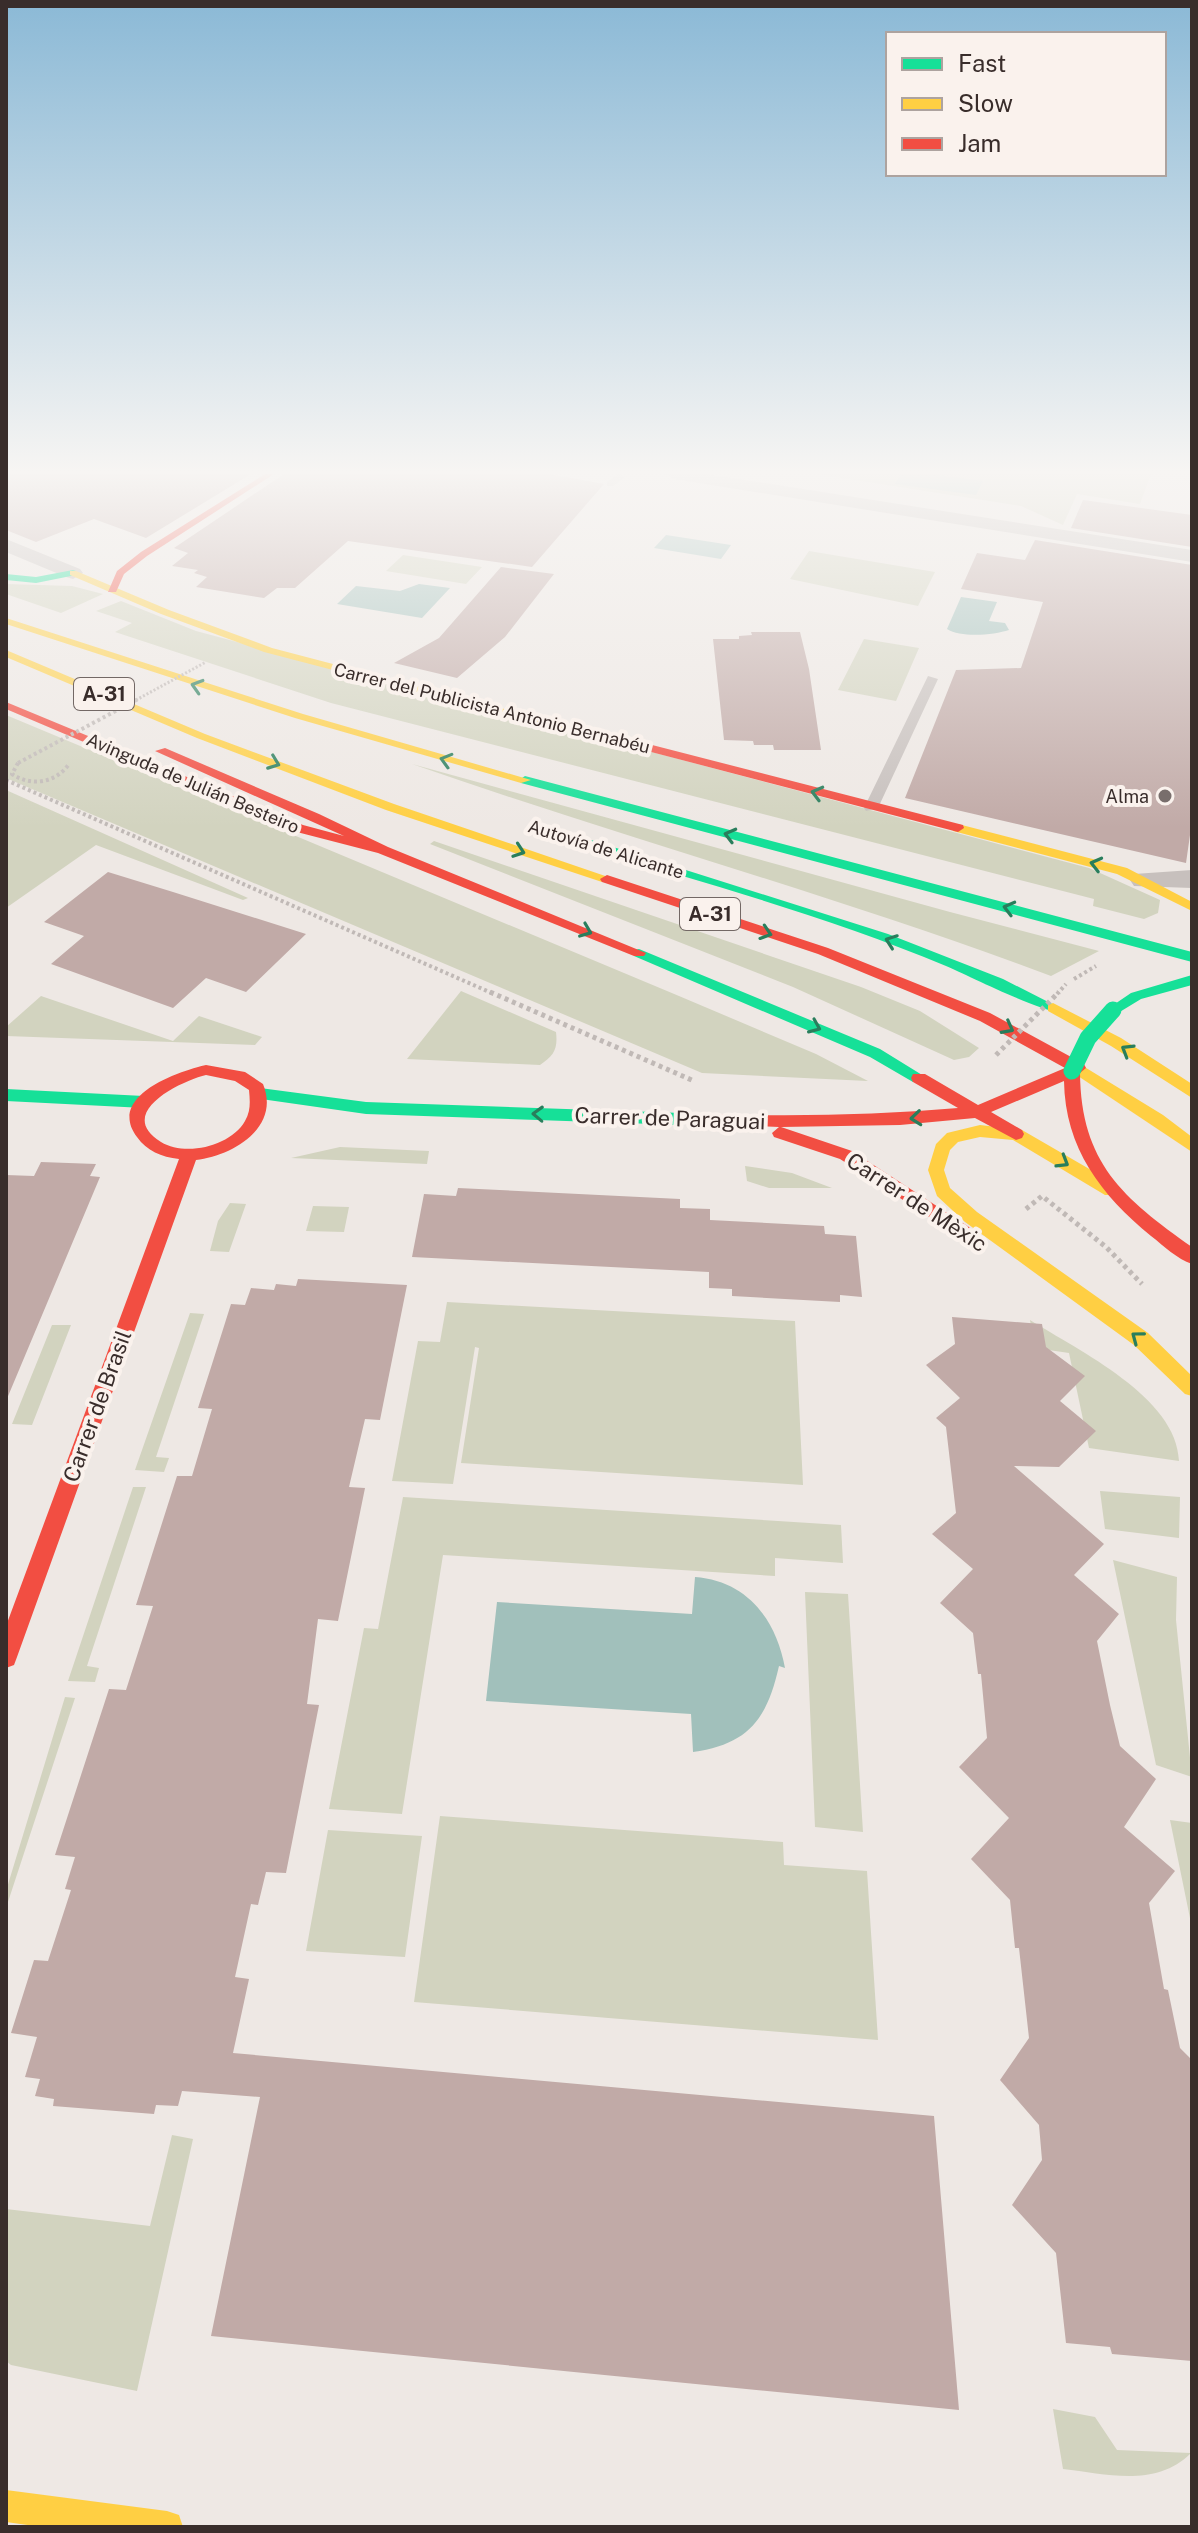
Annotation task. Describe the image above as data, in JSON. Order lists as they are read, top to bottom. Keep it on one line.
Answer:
{"streets":{"main road":["A-31","Carrer del Publicista Antonio Bernabéu","Avinguda de Julián Besteiro","Autovía de Alicante","Carrer de Paraguai","Carrer de Mèxic","Carrer de Brasil"]},"crossings":[["Carrer de Paraguai","Carrer de Mèxic"],["Carrer de Paraguai","Carrer de Brasil"]],"places":["Alma"],"legend":["Fast","Slow","Jam"]}
